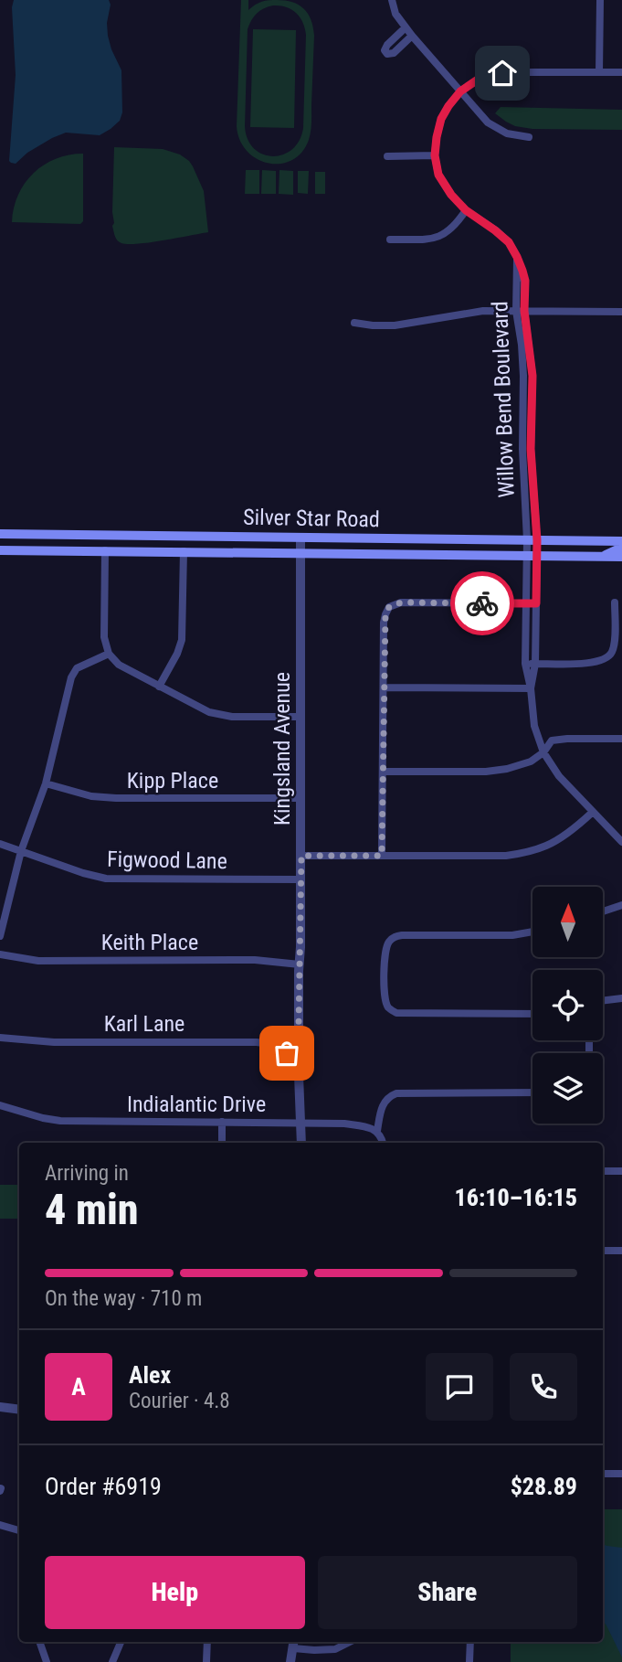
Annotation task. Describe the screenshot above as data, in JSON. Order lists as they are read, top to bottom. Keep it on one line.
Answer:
{"streets":{"main road":["Silver Star Road"],"street":["Willow Bend Boulevard","Kingsland Avenue","Kipp Place","Figwood Lane","Keith Place","Karl Lane","Indialantic Drive"]},"crossings":[["Willow Bend Boulevard","Silver Star Road"],["Silver Star Road","Kingsland Avenue"],["Kingsland Avenue","Kipp Place"],["Kingsland Avenue","Figwood Lane"],["Kingsland Avenue","Keith Place"],["Kingsland Avenue","Karl Lane"]],"north":"top","page":{"heading":["4 min","Arriving in","16:10–16:15"],"panel":["Alex","Courier · 4.8","Order #6919","$28.89"],"bar":"On the way · 710 m","round":"A","buttons":["Help","Share"]}}
